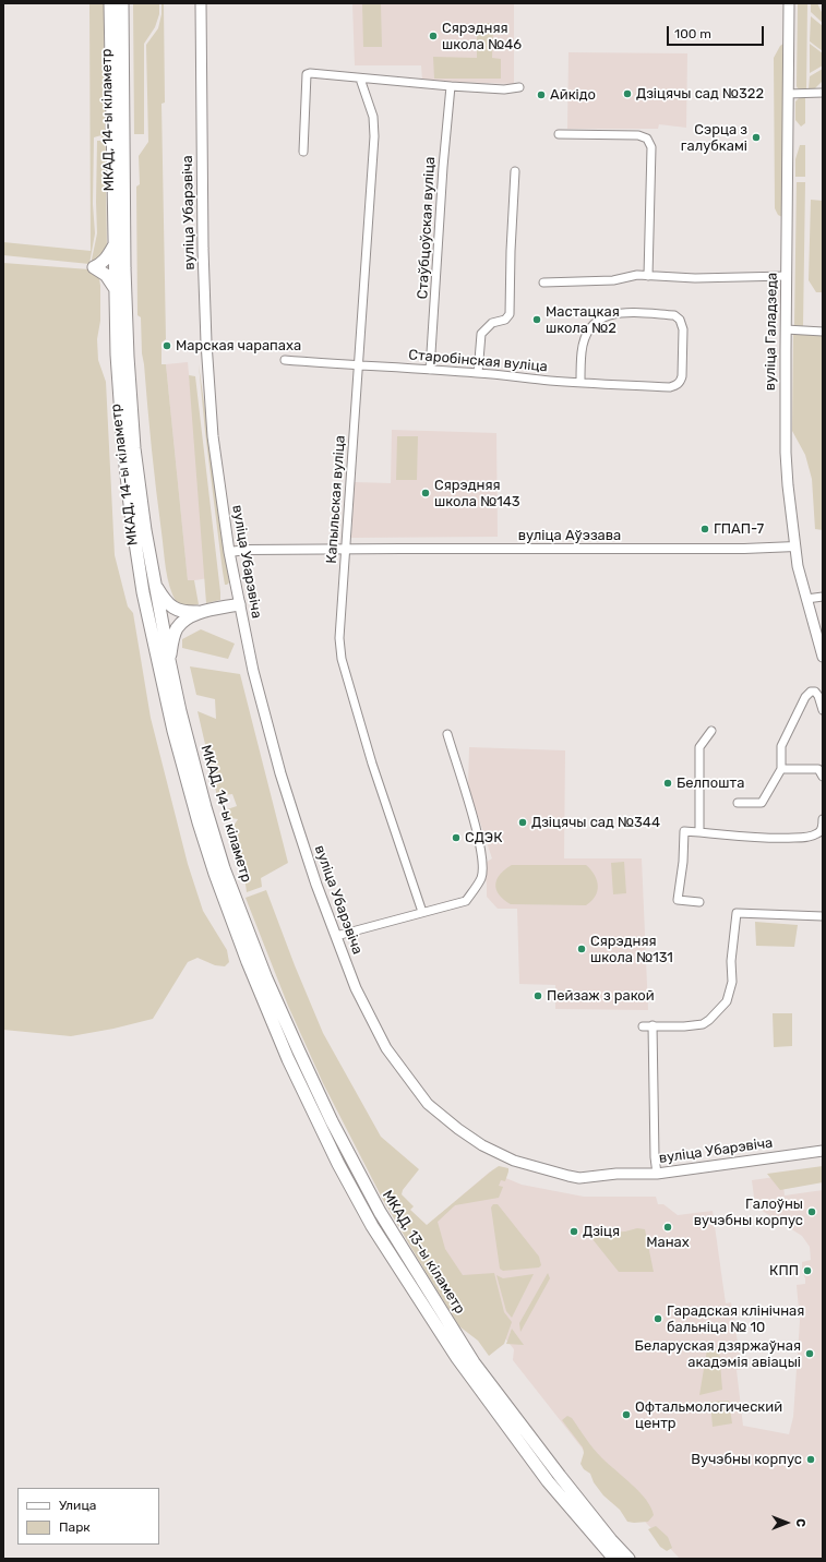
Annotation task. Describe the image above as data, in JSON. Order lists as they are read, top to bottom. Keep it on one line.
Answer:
{"streets":{"highway":["МКАД, 14-ы кіламетр","МКАД, 13-ы кіламетр"],"main road":["вуліца Убарэвіча","вуліца Галадзеда"],"street":["Стаўбцоўская вуліца","Старобінская вуліца","Капыльская вуліца","вуліца Аўэзава"]},"crossings":[["МКАД, 14-ы кіламетр","МКАД, 13-ы кіламетр"],["вуліца Убарэвіча","вуліца Аўэзава"],["Стаўбцоўская вуліца","Старобінская вуліца"],["вуліца Галадзеда","вуліца Аўэзава"],["Старобінская вуліца","Капыльская вуліца"],["Капыльская вуліца","вуліца Аўэзава"]],"places":["Сярэдняя школа №46","Дзіцячы сад №322","Айкідо","Сэрца з галубкамі","Мастацкая школа №2","Марская чарапаха","Сярэдняя школа №143","ГПАП-7","Белпошта","Дзіцячы сад №344","СДЭК","Сярэдняя школа №131","Пейзаж з ракой","Галоўны вучэбны корпус","Манах","Дзіця","КПП","Гарадская клінічная бальніца № 10","Беларуская дзяржаўная акадэмія авіацыі","Офтальмологический центр","Вучэбны корпус"],"legend":["Улица","Парк"],"scale_bar":"100 m","north":"right"}
